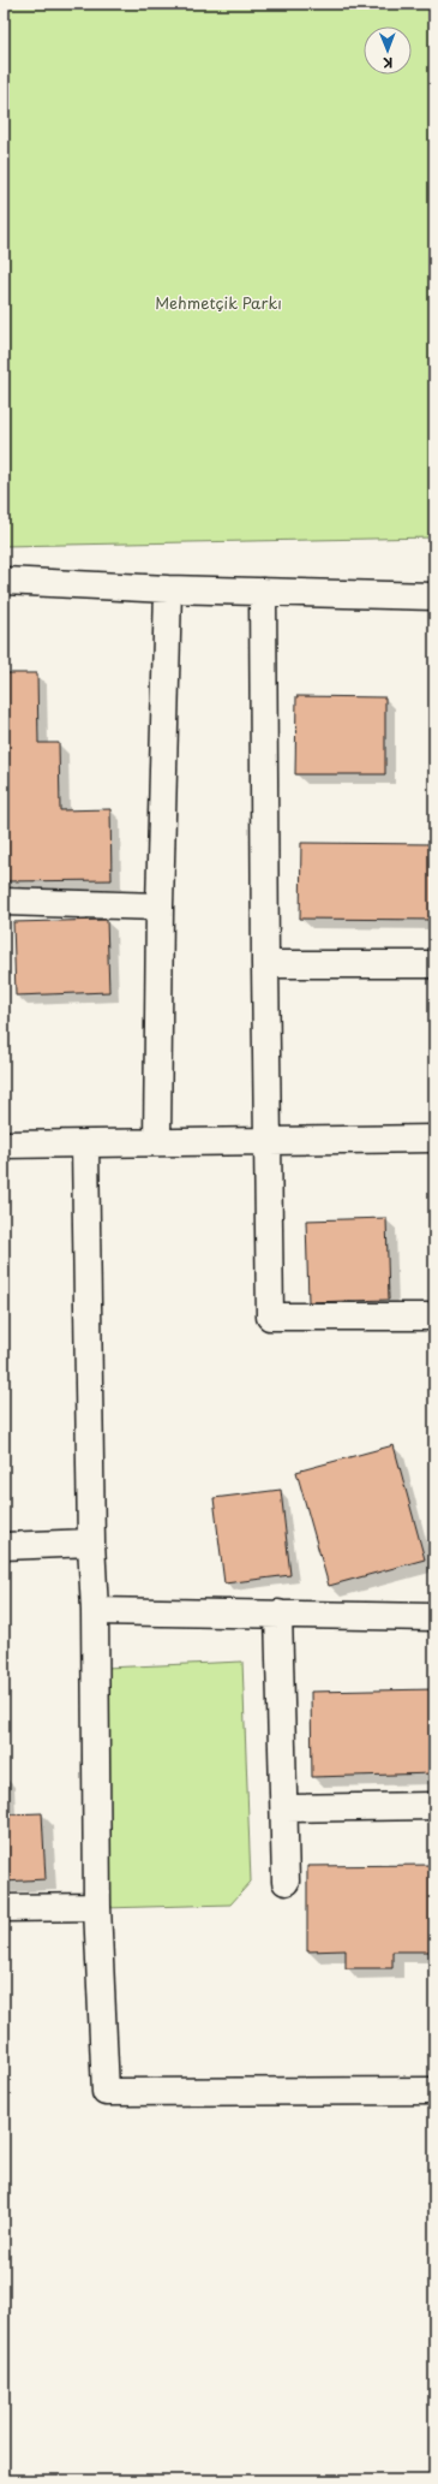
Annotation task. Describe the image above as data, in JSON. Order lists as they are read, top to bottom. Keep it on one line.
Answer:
{"parks":["Mehmetçik Parkı"],"north":"bottom"}
